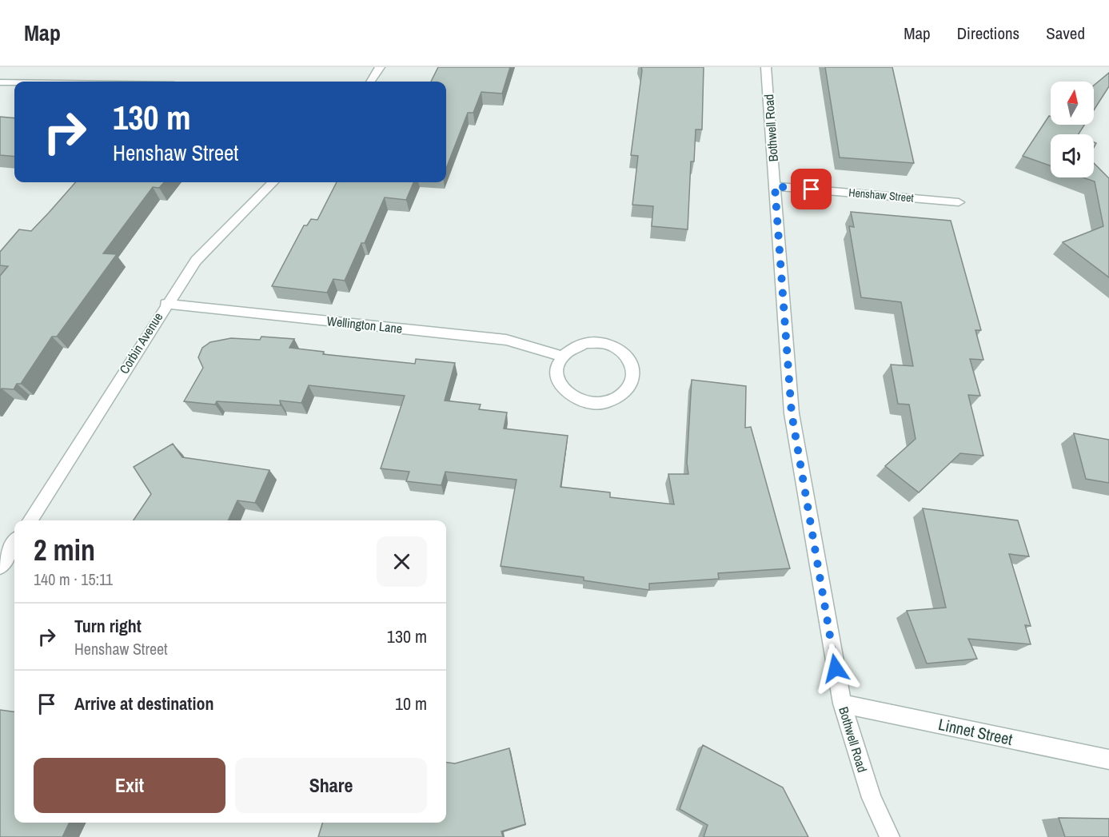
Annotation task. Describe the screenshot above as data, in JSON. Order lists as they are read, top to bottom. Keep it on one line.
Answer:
{"streets":{"street":["Bothwell Road","Henshaw Street","Wellington Lane","Corbin Avenue","Linnet Street"]},"crossings":[["Bothwell Road","Henshaw Street"],["Bothwell Road","Linnet Street"],["Wellington Lane","Corbin Avenue"]],"north":"top","page":{"header":"Map","nav":["Map","Directions","Saved"],"turn":["130 m","Henshaw Street"],"heading":["2 min","140 m · 15:11"],"list":[{"name":"Turn right","note":"Henshaw Street","value":"130 m"},{"name":"Arrive at destination","value":"10 m"}],"buttons":["Exit","Share"]}}
